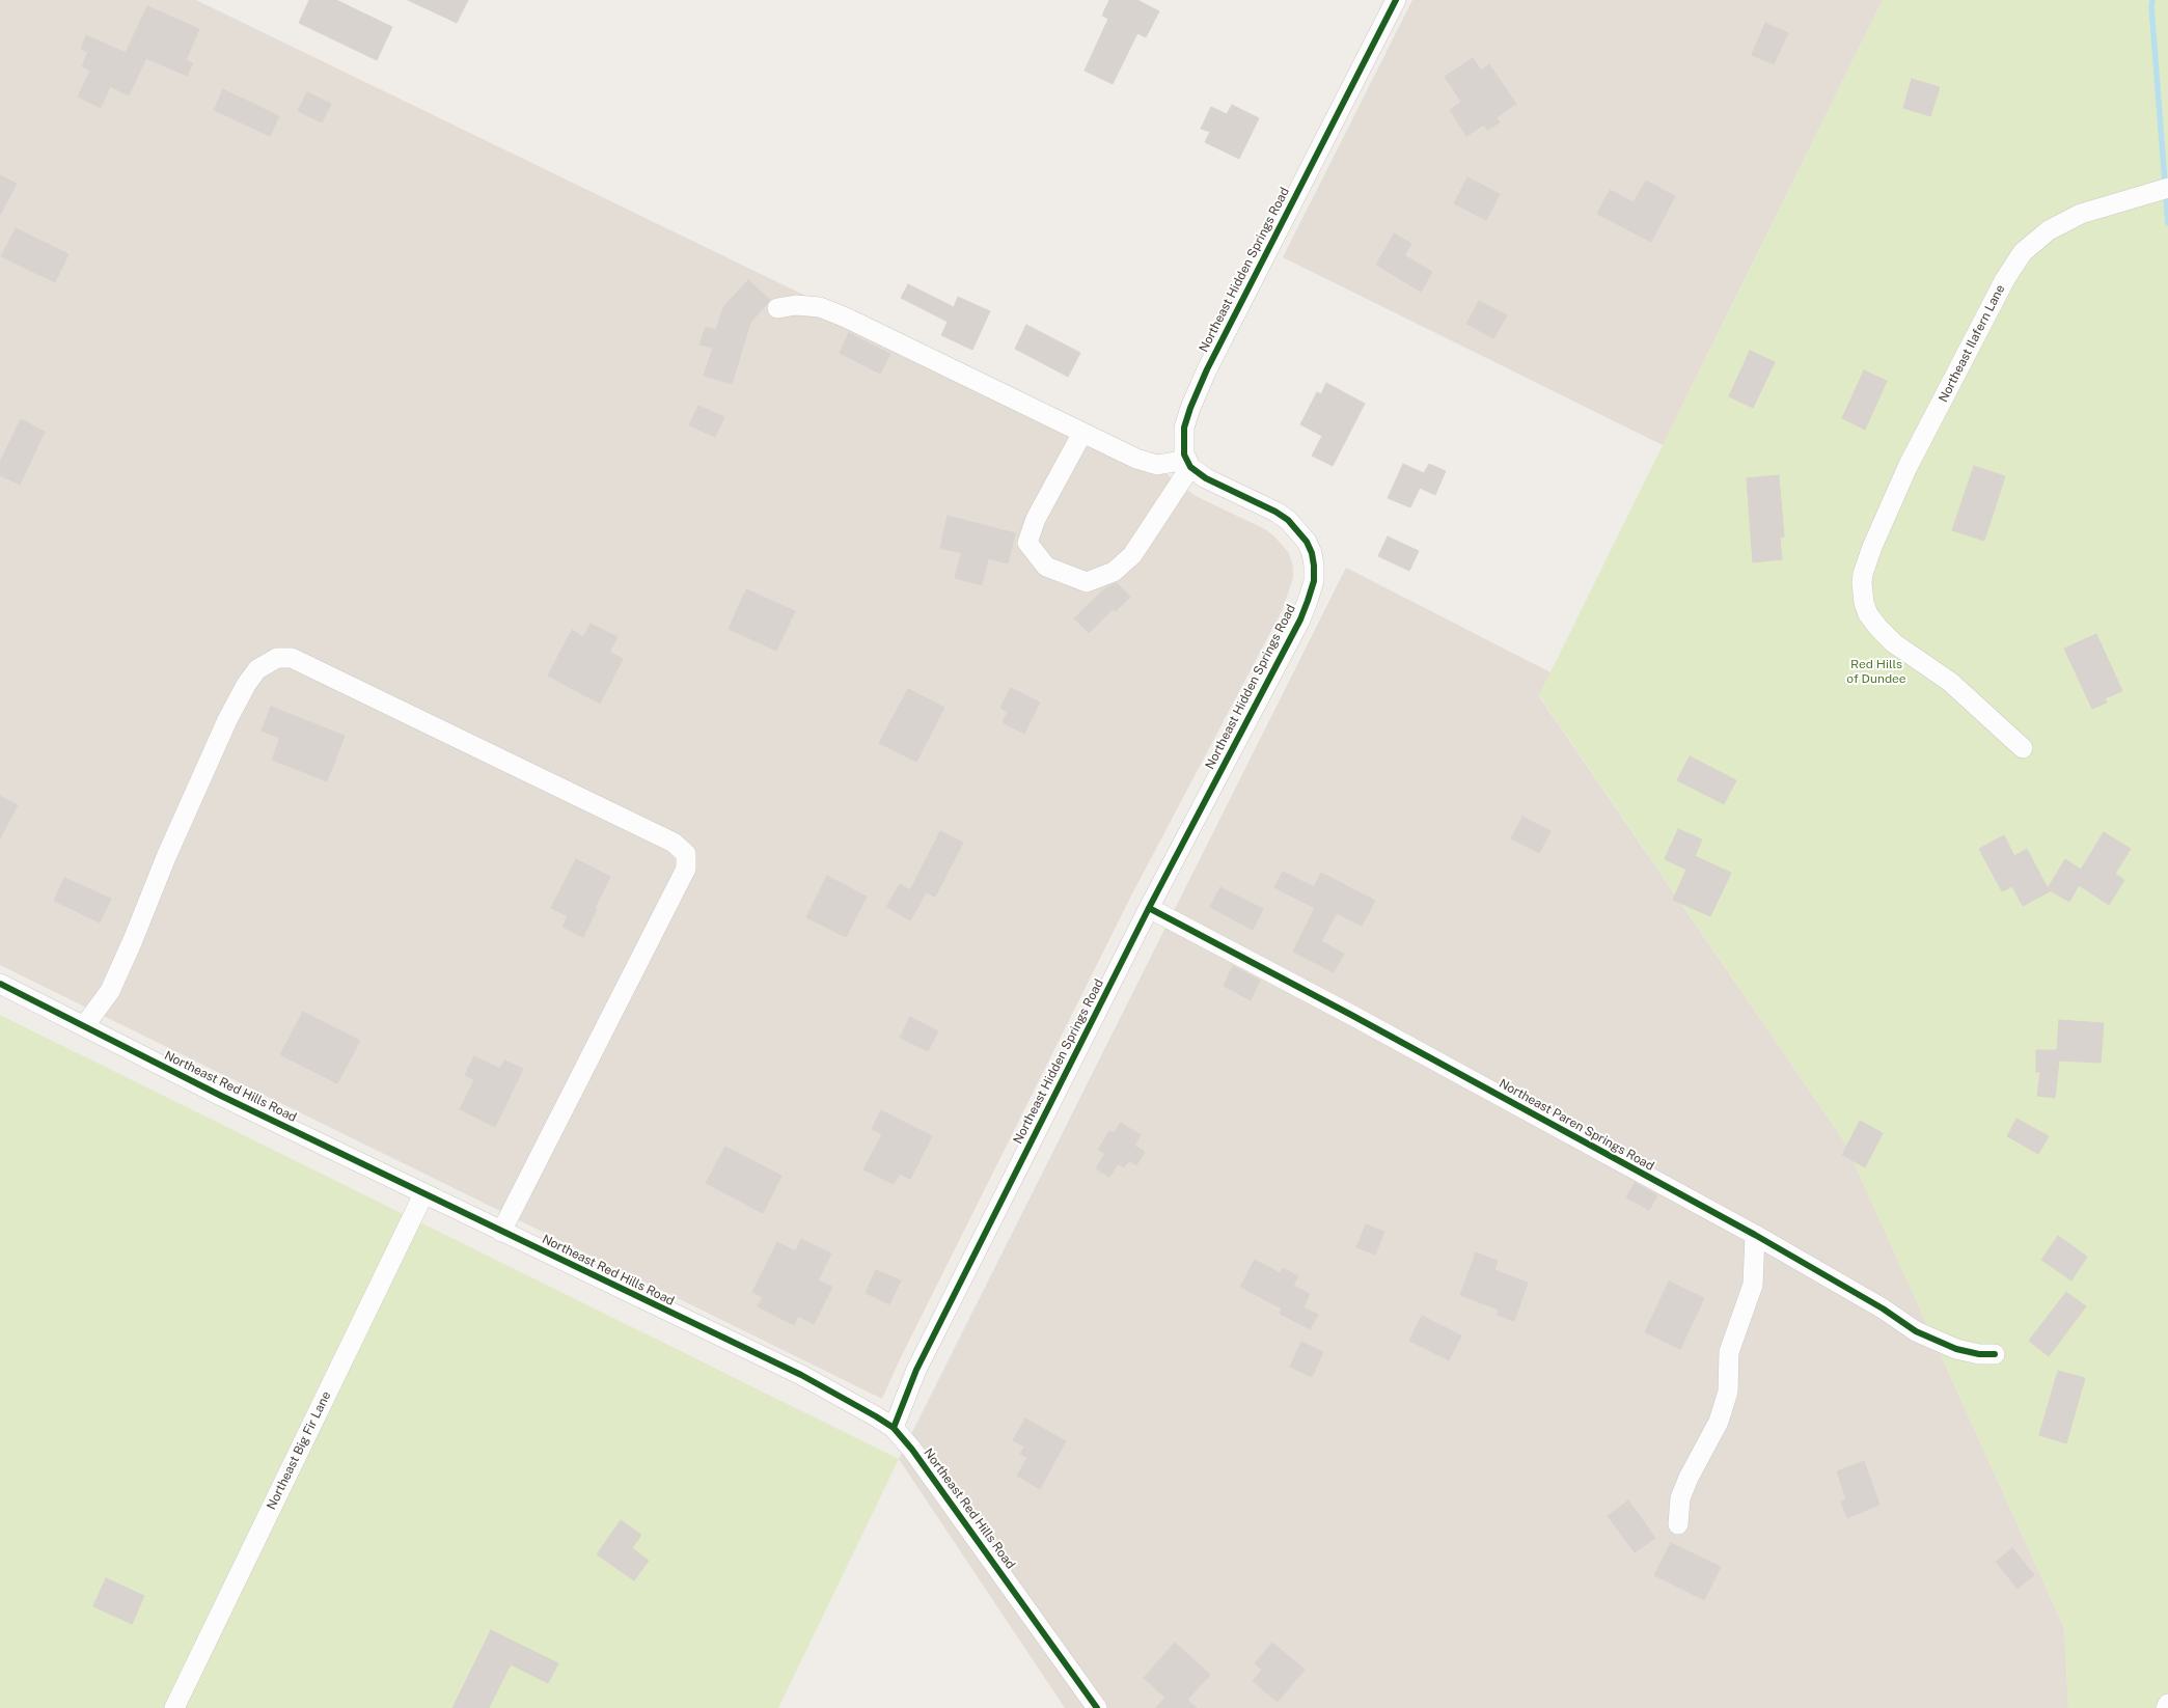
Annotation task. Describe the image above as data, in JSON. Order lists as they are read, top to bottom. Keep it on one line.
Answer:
{"streets":{"street":["Northeast Hidden Springs Road","Northeast Ilafern Lane","Northeast Red Hills Road","Northeast Paren Springs Road","Northeast Big Fir Lane"]},"crossings":[["Northeast Hidden Springs Road","Northeast Red Hills Road"],["Northeast Hidden Springs Road","Northeast Paren Springs Road"],["Northeast Red Hills Road","Northeast Big Fir Lane"]],"parks":["Red Hills of Dundee"]}
